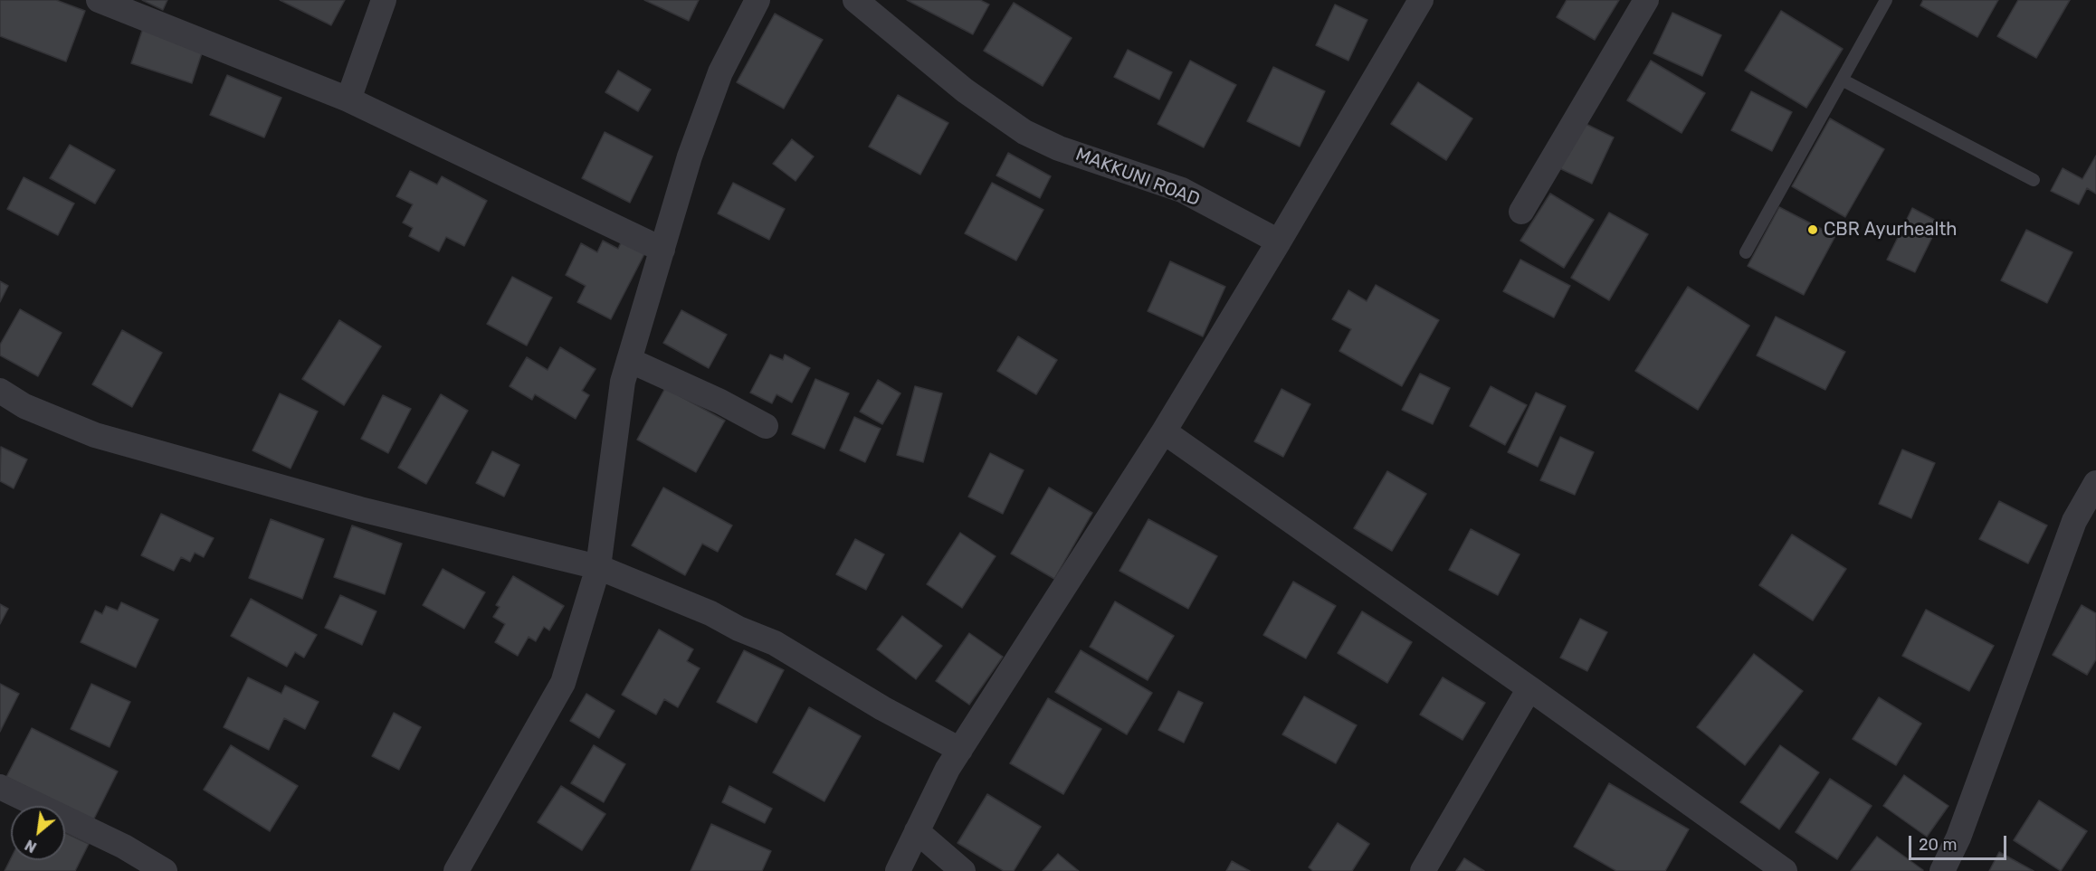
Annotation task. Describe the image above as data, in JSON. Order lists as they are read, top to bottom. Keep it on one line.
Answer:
{"streets":{"street":["MAKKUNI ROAD"]},"places":["CBR Ayurhealth"],"scale_bar":"20 m","north":"bottom left"}
